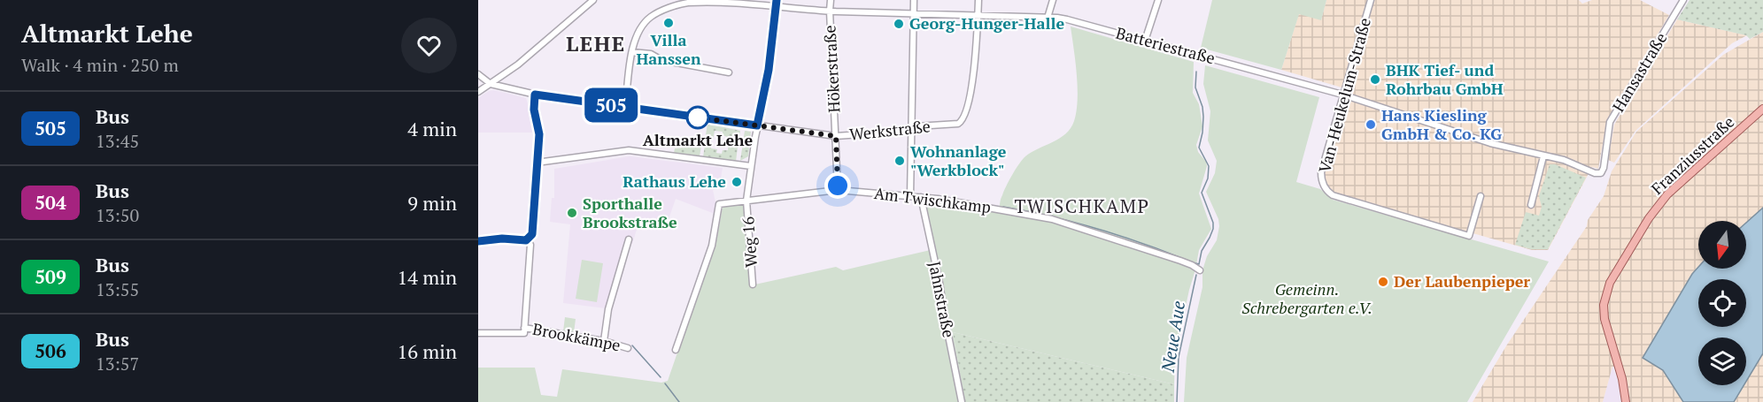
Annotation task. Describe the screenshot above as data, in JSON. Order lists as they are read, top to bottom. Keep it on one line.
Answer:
{"streets":{"main road":["Franziusstraße"],"street":["Batteriestraße","Hökerstraße","Hansastraße","Van-Heukelum-Straße","Werkstraße","Am Twischkamp","Weg 16","Jahnstraße","Brookkämpe"]},"crossings":[["Batteriestraße","Hökerstraße"],["Batteriestraße","Hansastraße"],["Batteriestraße","Van-Heukelum-Straße"],["Batteriestraße","Werkstraße"],["Batteriestraße","Weg 16"],["Hökerstraße","Werkstraße"],["Hökerstraße","Am Twischkamp"],["Werkstraße","Weg 16"],["Am Twischkamp","Weg 16"],["Am Twischkamp","Jahnstraße"]],"districts":["LEHE","TWISCHKAMP"],"water":["Neue Aue"],"parks":["Gemeinn. Schrebergarten e.V."],"places":["Villa Hanssen","Georg-Hunger-Halle","BHK Tief- und Rohrbau GmbH","Altmarkt Lehe","Hans Kiesling GmbH & Co. KG","Wohnanlage \"Werkblock\"","Rathaus Lehe","Sporthalle Brookstraße","Der Laubenpieper"],"lines":["bus line 505"],"north":"bottom","page":{"heading":["Altmarkt Lehe","Walk · 4 min · 250 m"],"on_map":"505","list":[{"mark":"505","name":"Bus","note":"13:45","value":"4 min"},{"mark":"504","name":"Bus","note":"13:50","value":"9 min"},{"mark":"509","name":"Bus","note":"13:55","value":"14 min"},{"mark":"506","name":"Bus","note":"13:57","value":"16 min"}]}}
